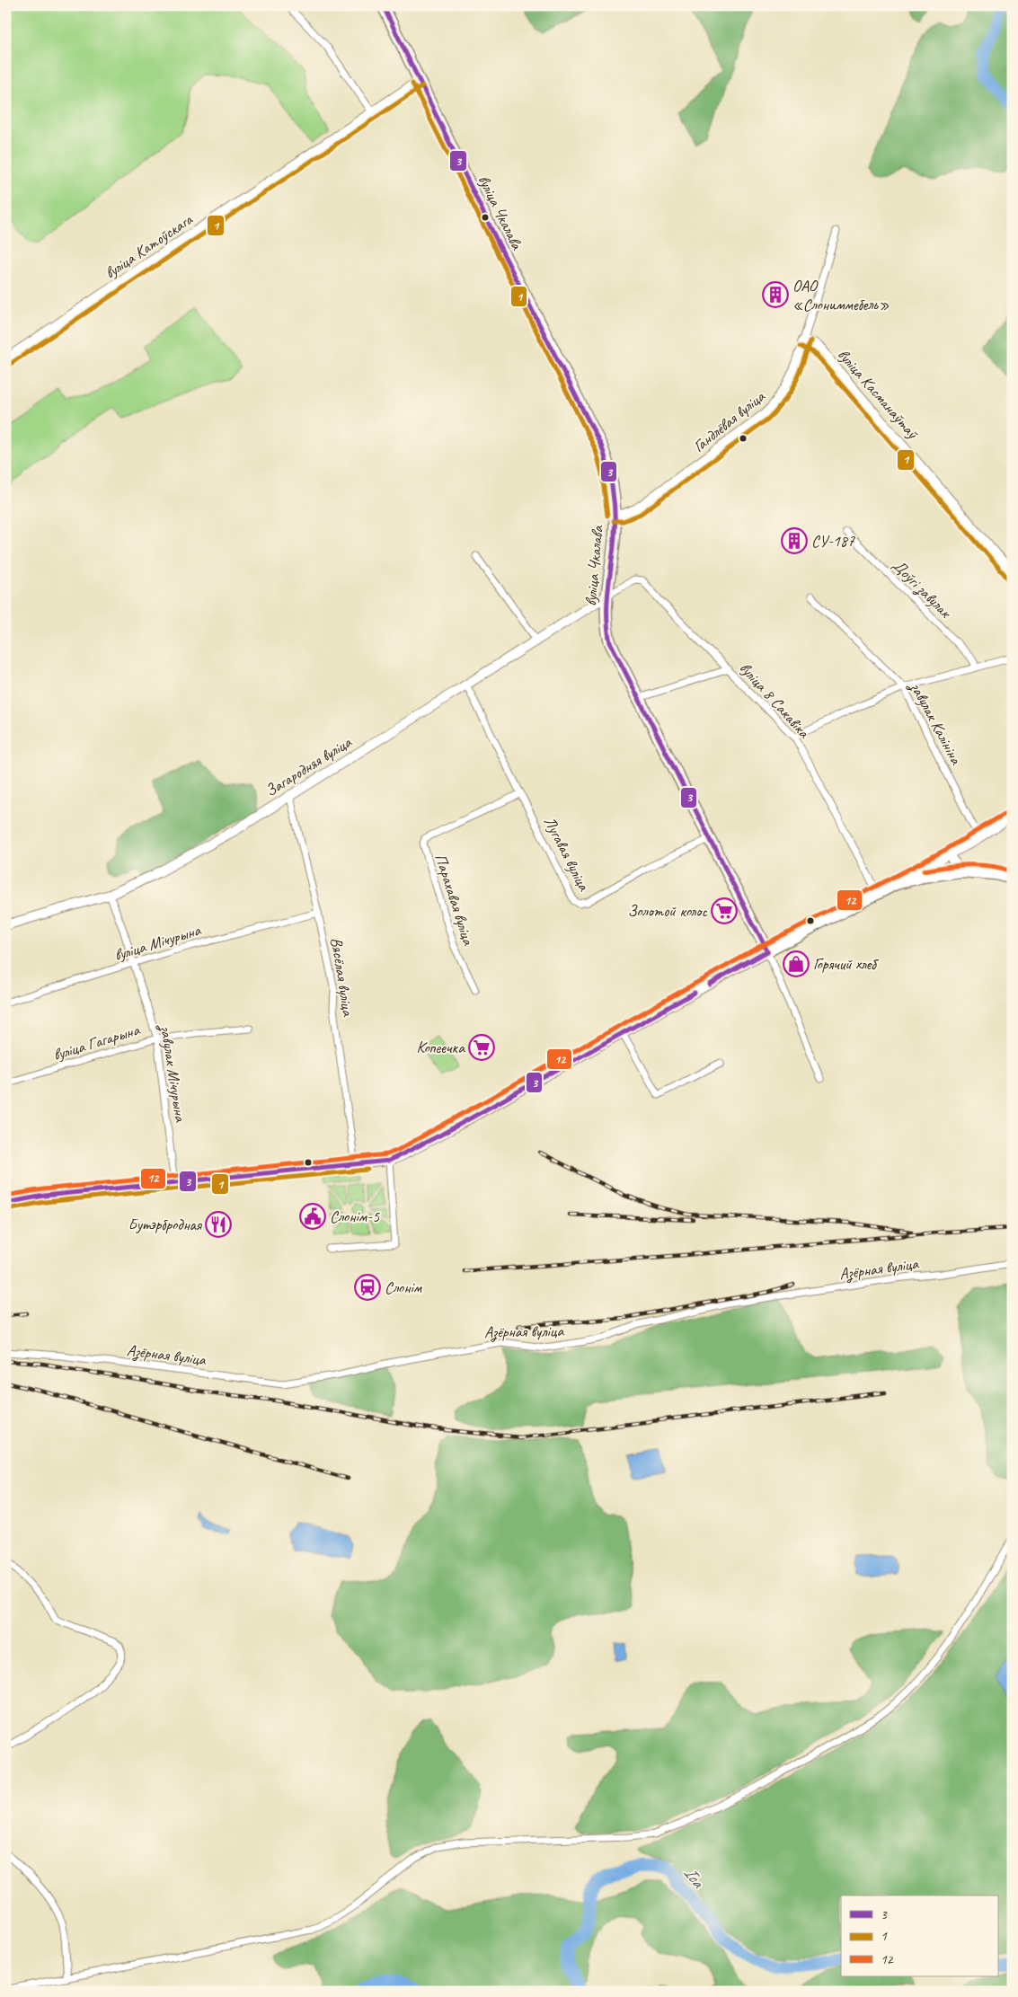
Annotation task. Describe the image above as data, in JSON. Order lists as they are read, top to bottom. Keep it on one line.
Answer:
{"streets":{"highway":["вуліца Чкалава"],"main road":["вуліца Катоўскага","вуліца Касманаўтаў","Гандлёвая вуліца","Загародняя вуліца"],"street":["Доўгі завулак","вуліца 8 Сакавіка","завулак Калініна","Лугавая вуліца","Парахавая вуліца","вуліца Мічурына","Вясёлая вуліца","вуліца Гагарына","завулак Мічурына","Азёрная вуліца"]},"crossings":[["вуліца Чкалава","вуліца Катоўскага"],["вуліца Чкалава","Гандлёвая вуліца"],["вуліца Чкалава","вуліца 8 Сакавіка"],["вуліца Чкалава","Загародняя вуліца"],["вуліца Чкалава","Лугавая вуліца"],["вуліца Касманаўтаў","Гандлёвая вуліца"],["вуліца 8 Сакавіка","Загародняя вуліца"],["Загародняя вуліца","Лугавая вуліца"],["Загародняя вуліца","Вясёлая вуліца"],["Загародняя вуліца","завулак Мічурына"],["Лугавая вуліца","Парахавая вуліца"],["вуліца Мічурына","Вясёлая вуліца"],["вуліца Мічурына","завулак Мічурына"],["вуліца Гагарына","завулак Мічурына"]],"water":["Іса"],"places":{"building":["ОАО «Слониммебель»","СУ-187"],"supermarket":["Золотой колос","Копеечка"],"shop":["Горячий хлеб"],"public building":["Слонім-5"],"restaurant":["Бутэрбродная"],"station":["Слонім"]},"lines":["transit line 3","transit line 1","transit line 12"],"legend":["3","1","12"]}
